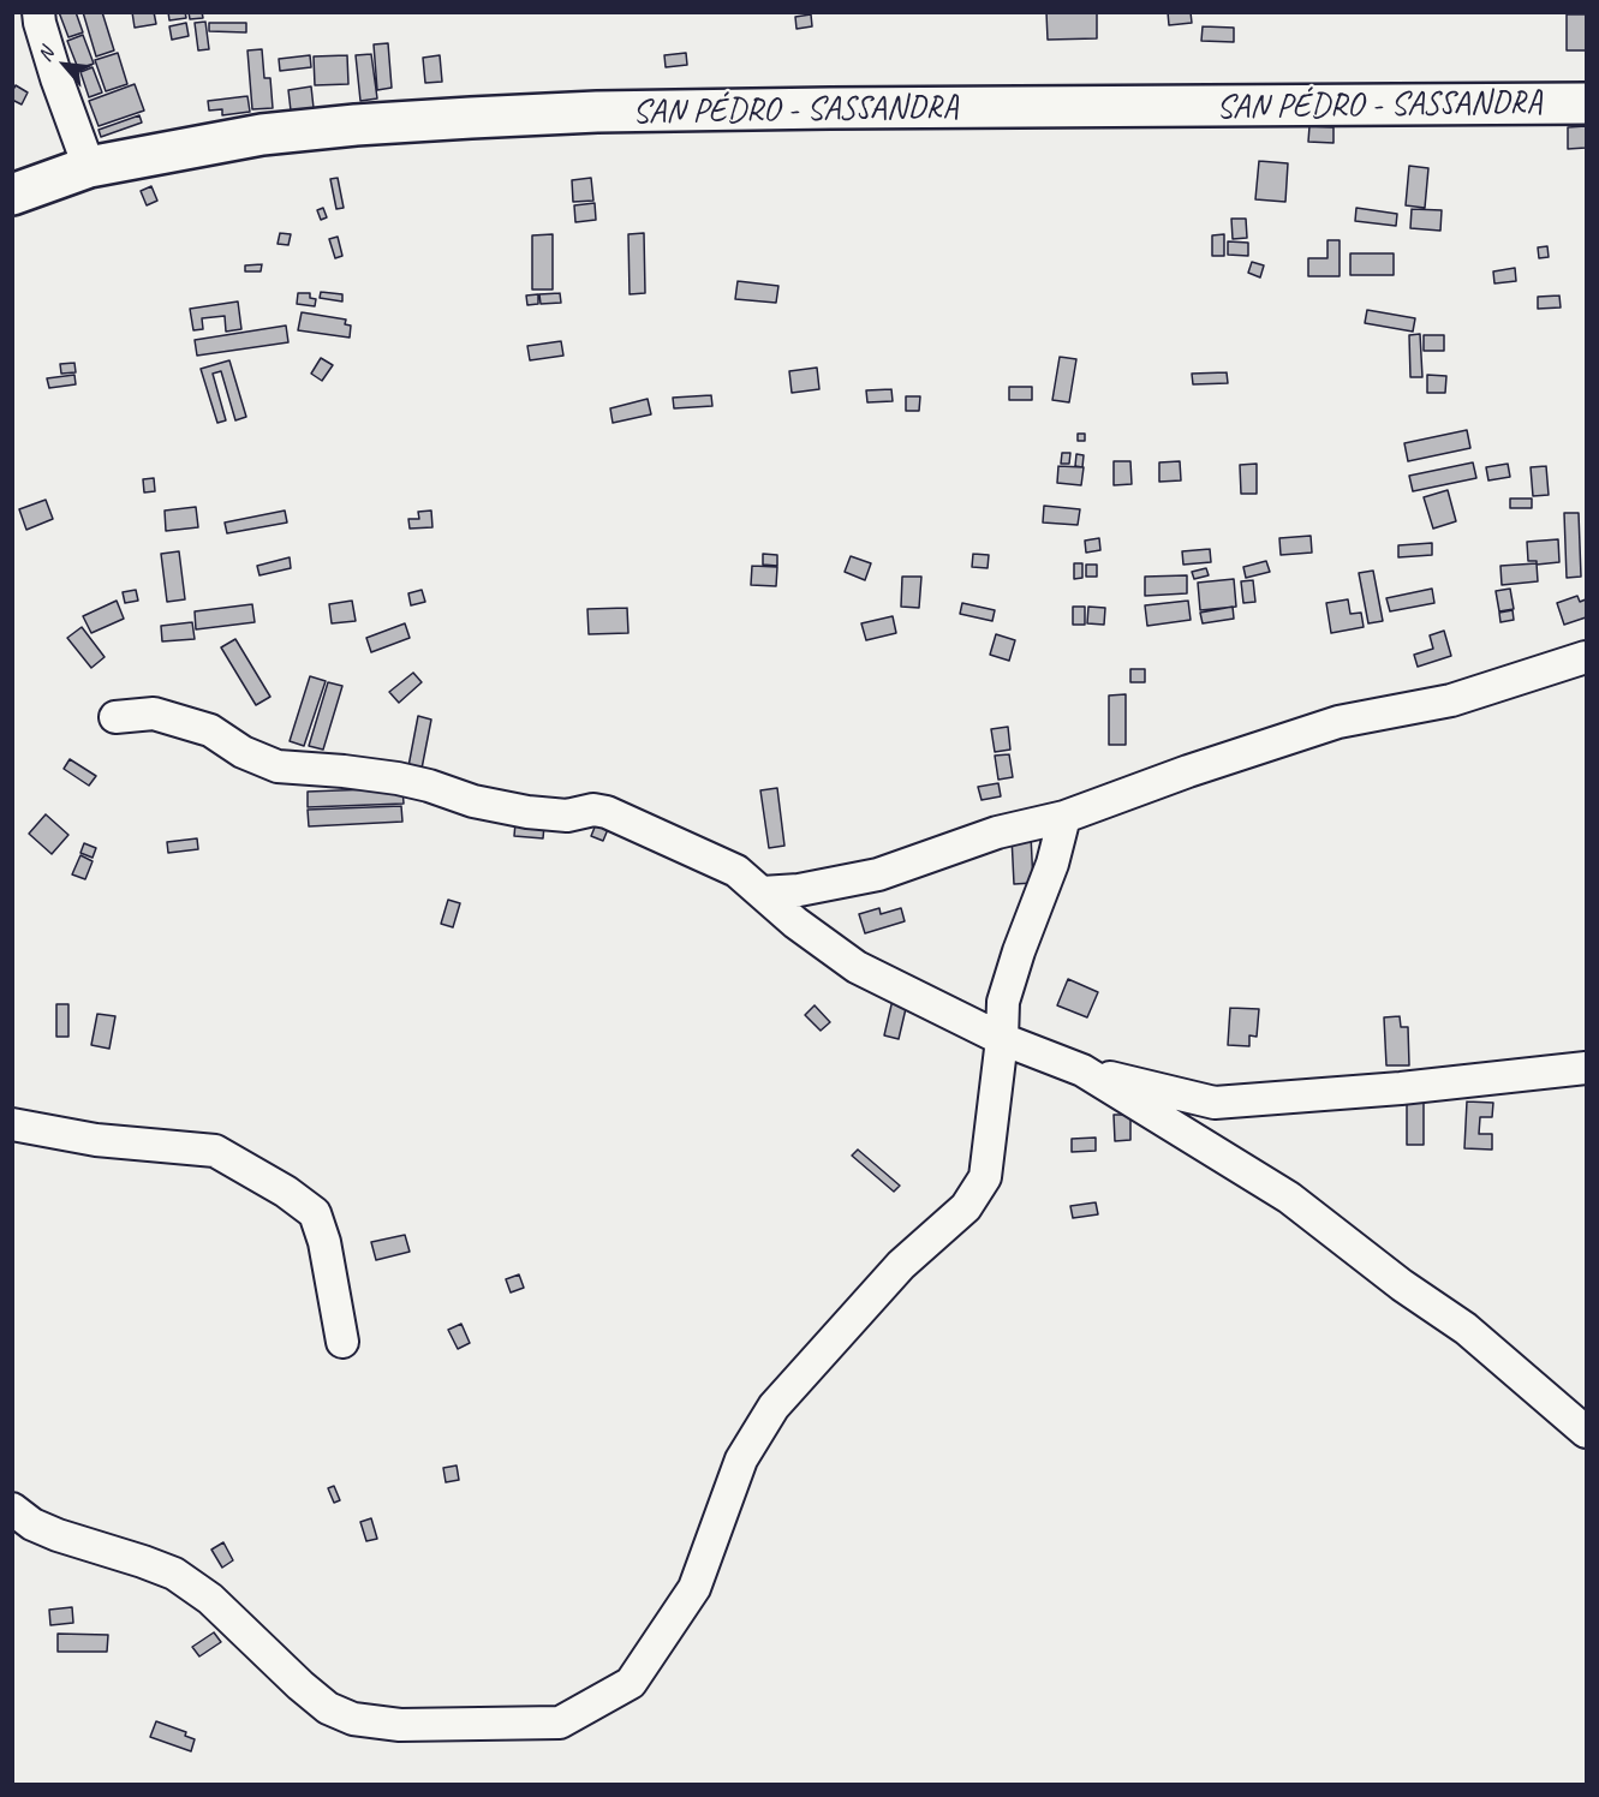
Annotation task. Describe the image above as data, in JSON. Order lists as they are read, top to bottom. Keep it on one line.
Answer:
{"streets":{"main road":["SAN PÉDRO - SASSANDRA"]},"north":"top left"}
